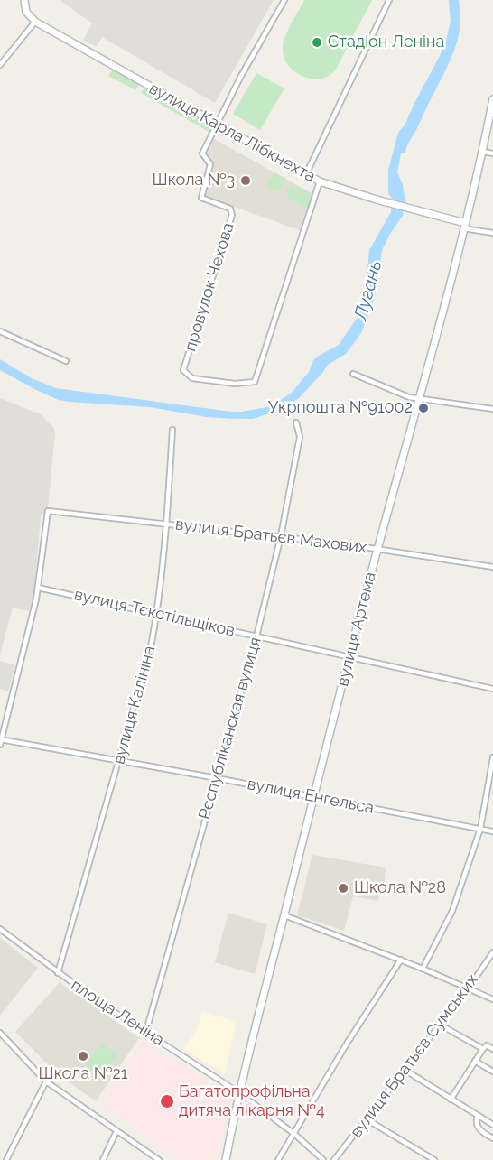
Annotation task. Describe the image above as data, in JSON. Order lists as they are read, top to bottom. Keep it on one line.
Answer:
{"streets":{"street":["вулиця Карла Лібкнехта","провулок Чехова","вулиця Братьєв Махових","вулиця Тєкстільщіков","вулиця Артема","вулиця Калініна","Рєспубліканская вулиця","вулиця Енгельса","площа Леніна","вулиця Братьєв Сумських"]},"crossings":[["вулиця Карла Лібкнехта","провулок Чехова"],["вулиця Карла Лібкнехта","вулиця Артема"],["вулиця Братьєв Махових","вулиця Тєкстільщіков"],["вулиця Братьєв Махових","вулиця Артема"],["вулиця Братьєв Махових","вулиця Калініна"],["вулиця Братьєв Махових","Рєспубліканская вулиця"],["вулиця Тєкстільщіков","вулиця Артема"],["вулиця Тєкстільщіков","вулиця Калініна"],["вулиця Тєкстільщіков","Рєспубліканская вулиця"],["вулиця Артема","вулиця Енгельса"],["вулиця Артема","площа Леніна"],["вулиця Калініна","вулиця Енгельса"],["вулиця Калініна","площа Леніна"],["Рєспубліканская вулиця","вулиця Енгельса"],["Рєспубліканская вулиця","площа Леніна"]],"water":["Лугань"],"places":["Стадіон Леніна","Школа №3","Укрпошта №91002","Школа №28","Школа №21","Багатопрофільна дитяча лікарня №4"]}
